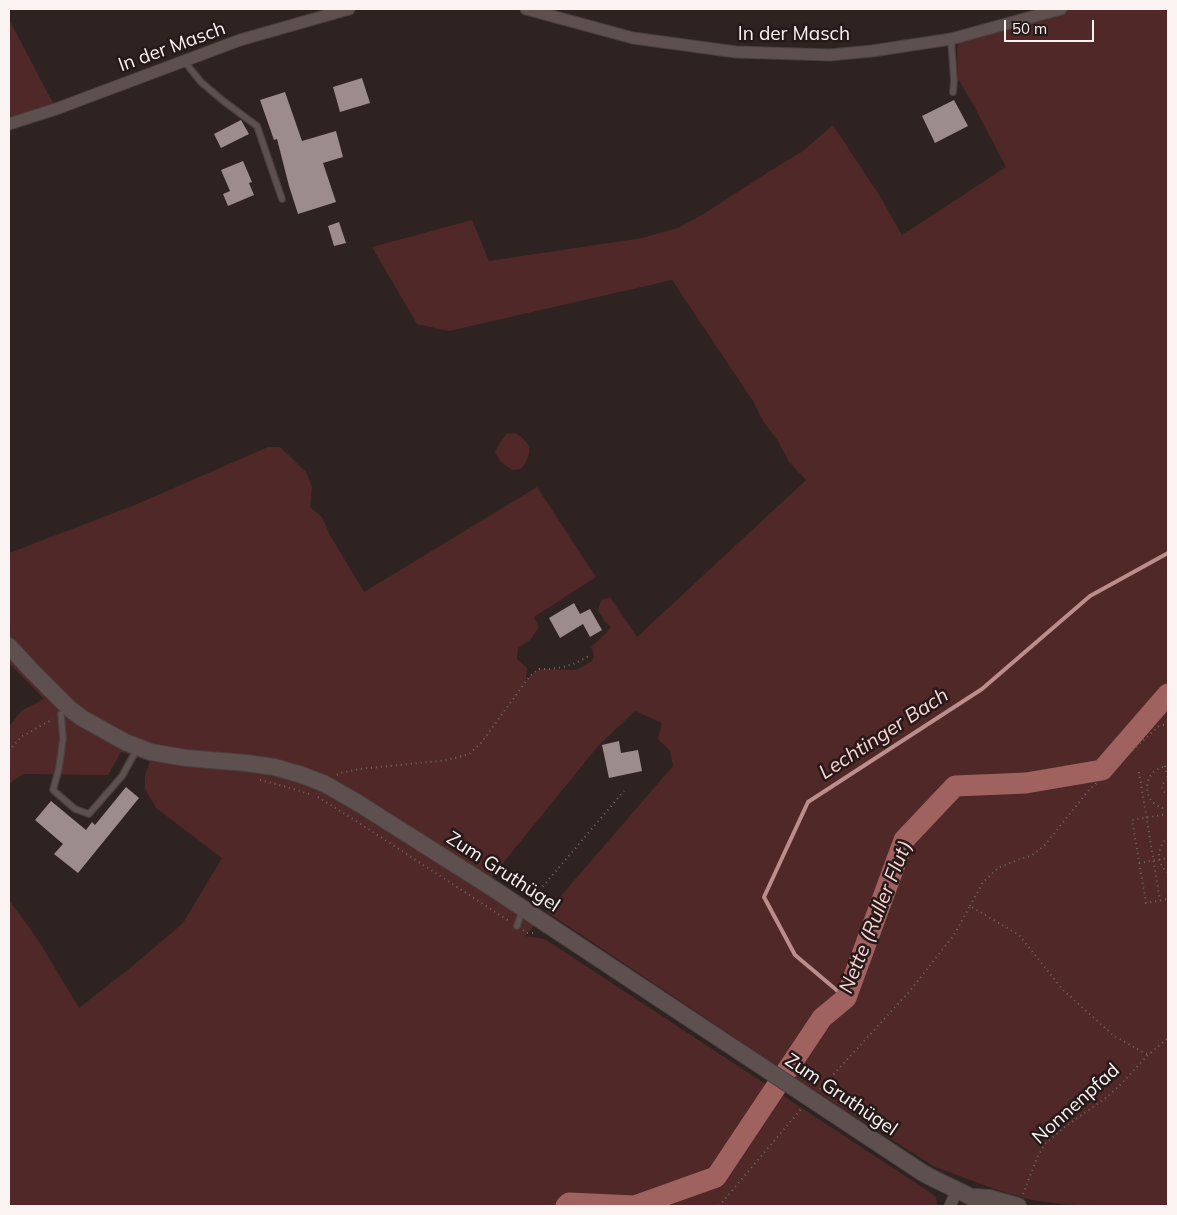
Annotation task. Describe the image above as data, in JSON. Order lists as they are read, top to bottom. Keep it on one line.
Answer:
{"streets":{"street":["In der Masch","Zum Gruthügel"],"path":["Nonnenpfad"]},"water":["Lechtinger Bach","Nette (Ruller Flut)"],"scale_bar":"50 m"}
